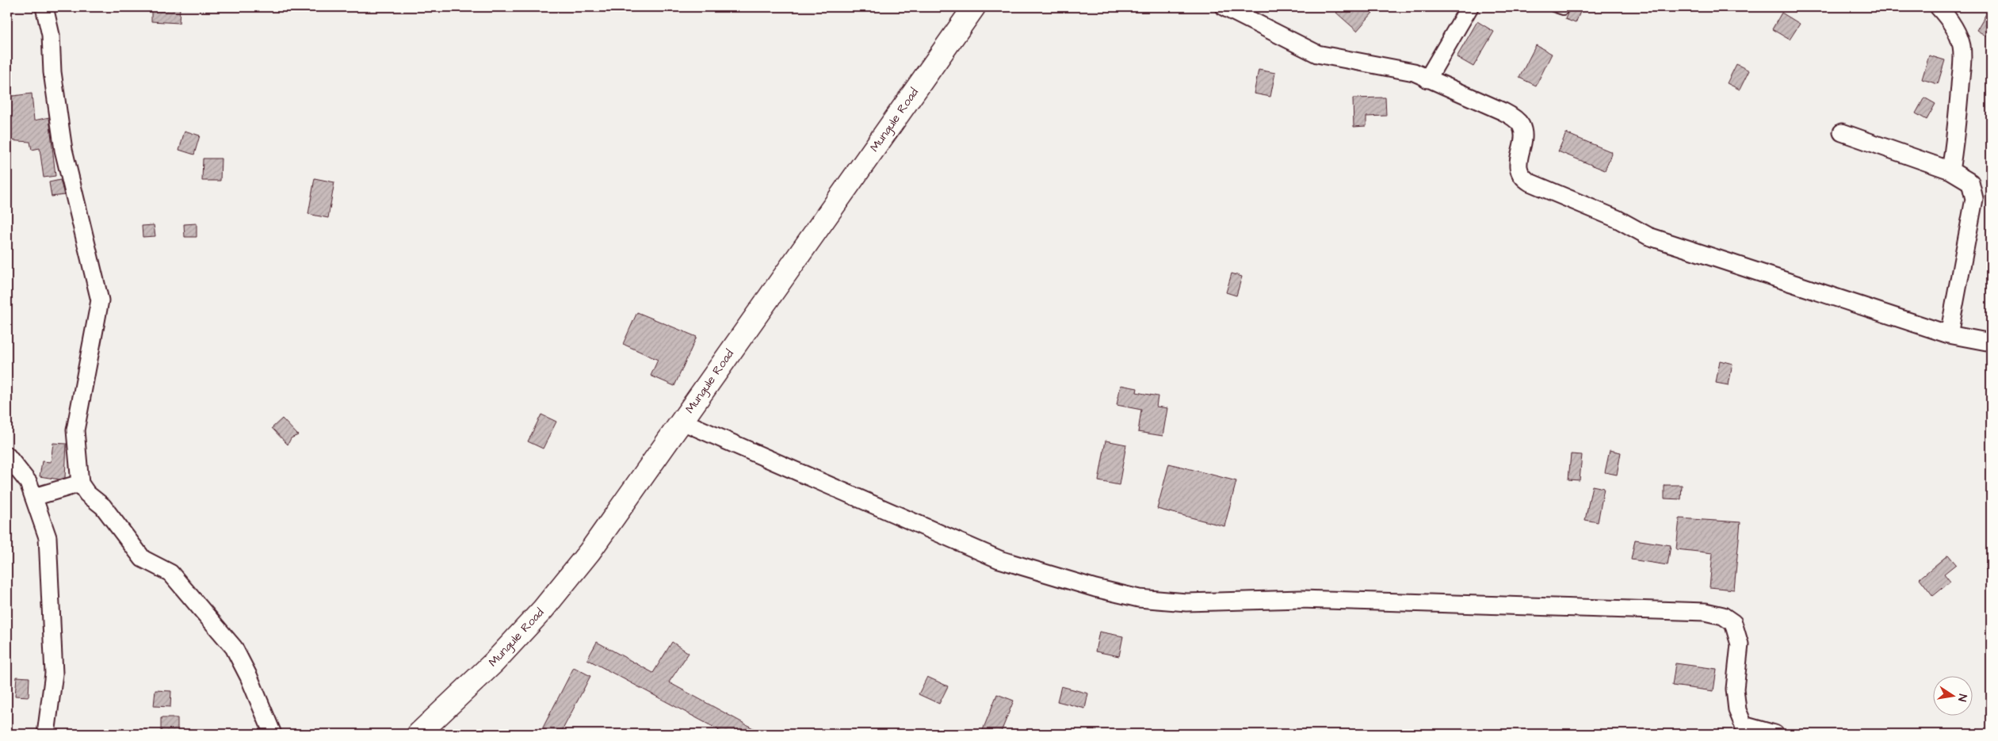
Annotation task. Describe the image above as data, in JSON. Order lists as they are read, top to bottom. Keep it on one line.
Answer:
{"streets":{"street":["Mungule Road"]},"north":"right"}
